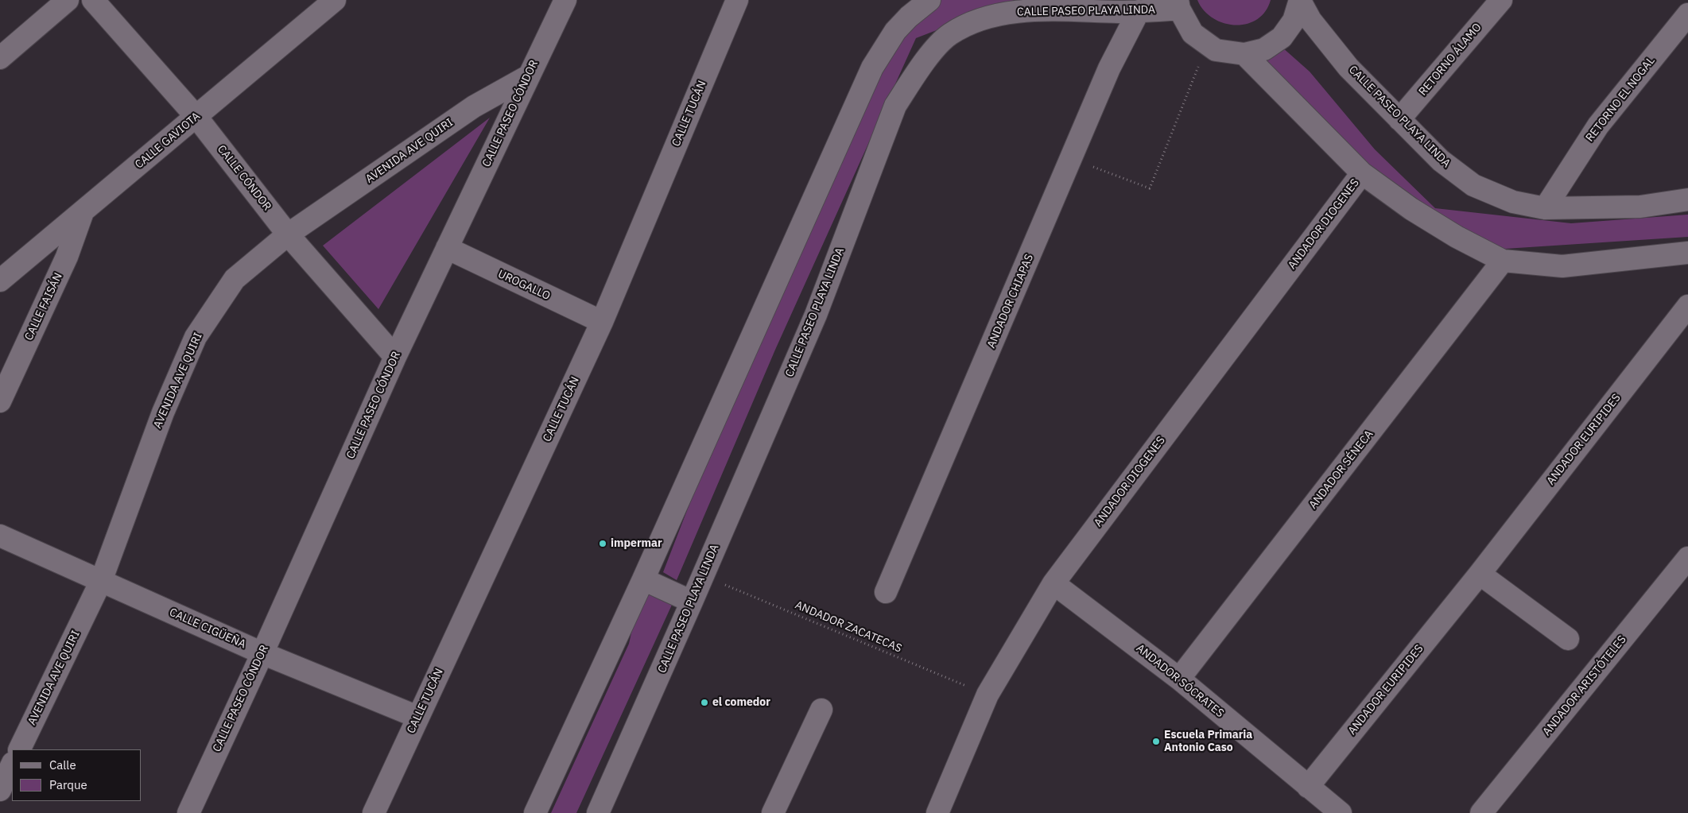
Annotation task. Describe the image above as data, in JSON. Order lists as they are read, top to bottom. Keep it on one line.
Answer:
{"streets":{"street":["CALLE PASEO PLAYA LINDA","RETORNO ÁLAMO","RETORNO EL NOGAL","CALLE PASEO CÓNDOR","CALLE TUCÁN","CALLE GAVIOTA","AVENIDA AVE QUIRI","CALLE CÓNDOR","ANDADOR DIOGENES","UROGALLO","ANDADOR CHIAPAS","CALLE FAISÁN","ANDADOR EURIPIDES","ANDADOR SÉNECA","CALLE CIGÜEÑA","ANDADOR SÓCRATES","ANDADOR ARISTÓTELES"],"path":["ANDADOR ZACATECAS"]},"crossings":[["CALLE PASEO PLAYA LINDA","RETORNO ÁLAMO"],["CALLE PASEO PLAYA LINDA","RETORNO EL NOGAL"],["CALLE PASEO PLAYA LINDA","ANDADOR CHIAPAS"],["CALLE PASEO PLAYA LINDA","ANDADOR ZACATECAS"],["CALLE PASEO CÓNDOR","AVENIDA AVE QUIRI"],["CALLE PASEO CÓNDOR","CALLE CÓNDOR"],["CALLE PASEO CÓNDOR","UROGALLO"],["CALLE PASEO CÓNDOR","CALLE CIGÜEÑA"],["CALLE TUCÁN","UROGALLO"],["CALLE TUCÁN","CALLE CIGÜEÑA"],["CALLE GAVIOTA","CALLE CÓNDOR"],["CALLE GAVIOTA","CALLE FAISÁN"],["AVENIDA AVE QUIRI","CALLE CÓNDOR"],["AVENIDA AVE QUIRI","CALLE CIGÜEÑA"],["ANDADOR DIOGENES","ANDADOR ZACATECAS"],["ANDADOR DIOGENES","ANDADOR SÓCRATES"],["ANDADOR EURIPIDES","ANDADOR SÓCRATES"],["ANDADOR SÉNECA","ANDADOR SÓCRATES"]],"places":["impermar","el comedor","Escuela Primaria Antonio Caso"],"legend":["Calle","Parque"]}
